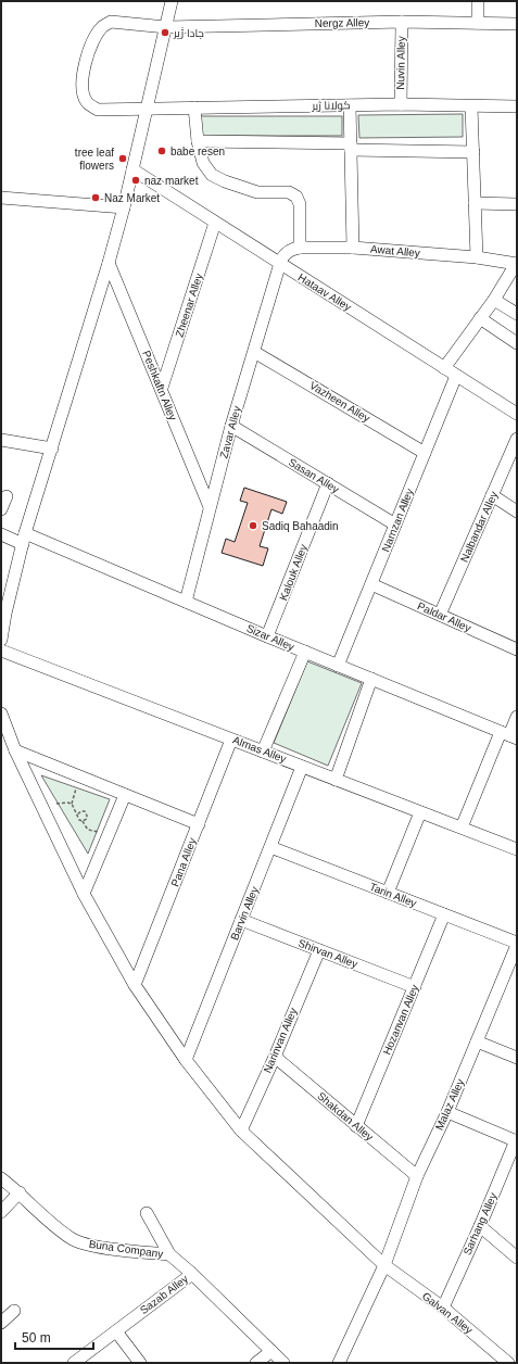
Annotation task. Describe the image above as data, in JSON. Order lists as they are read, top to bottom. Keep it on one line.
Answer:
{"streets":{"street":["Nergz Alley","Nuvin Alley","کولانا ژیر","Awat Alley","Hataav Alley","Zheenar Alley","Peshkaftn Alley","Vazheen Alley","Zavar Alley","Sasan Alley","Narnzan Alley","Nalbandar Alley","Kalouk Alley","Paldar Alley","Sizar Alley","Almas Alley","Pana Alley","Tarin Alley","Barvin Alley","Shirvan Alley","Hozanvan Alley","Narinvan Alley","Malaz Alley","Shakdan Alley","Sarhang Alley","Buna Company","Sazab Alley","Galvan Alley"]},"crossings":[["Nergz Alley","Nuvin Alley"],["Nergz Alley","کولانا ژیر"],["Nuvin Alley","کولانا ژیر"],["Hataav Alley","Zheenar Alley"],["Hataav Alley","Zavar Alley"],["Hataav Alley","Narnzan Alley"],["Zheenar Alley","Peshkaftn Alley"],["Peshkaftn Alley","Zavar Alley"],["Vazheen Alley","Zavar Alley"],["Vazheen Alley","Narnzan Alley"],["Zavar Alley","Sasan Alley"],["Zavar Alley","Sizar Alley"],["Sasan Alley","Narnzan Alley"],["Sasan Alley","Kalouk Alley"],["Narnzan Alley","Paldar Alley"],["Narnzan Alley","Sizar Alley"],["Nalbandar Alley","Paldar Alley"],["Kalouk Alley","Sizar Alley"],["Almas Alley","Pana Alley"],["Almas Alley","Barvin Alley"],["Pana Alley","Galvan Alley"],["Tarin Alley","Barvin Alley"],["Tarin Alley","Hozanvan Alley"],["Tarin Alley","Malaz Alley"],["Barvin Alley","Shirvan Alley"],["Barvin Alley","Galvan Alley"],["Shirvan Alley","Hozanvan Alley"],["Shirvan Alley","Narinvan Alley"],["Hozanvan Alley","Shakdan Alley"],["Narinvan Alley","Shakdan Alley"],["Narinvan Alley","Galvan Alley"],["Malaz Alley","Shakdan Alley"],["Malaz Alley","Galvan Alley"],["Sarhang Alley","Galvan Alley"]],"places":["جادا ژير","babe resen","tree leaf flowers","naz market","Naz Market","Sadiq Bahaadin"],"scale_bar":"50 m"}
